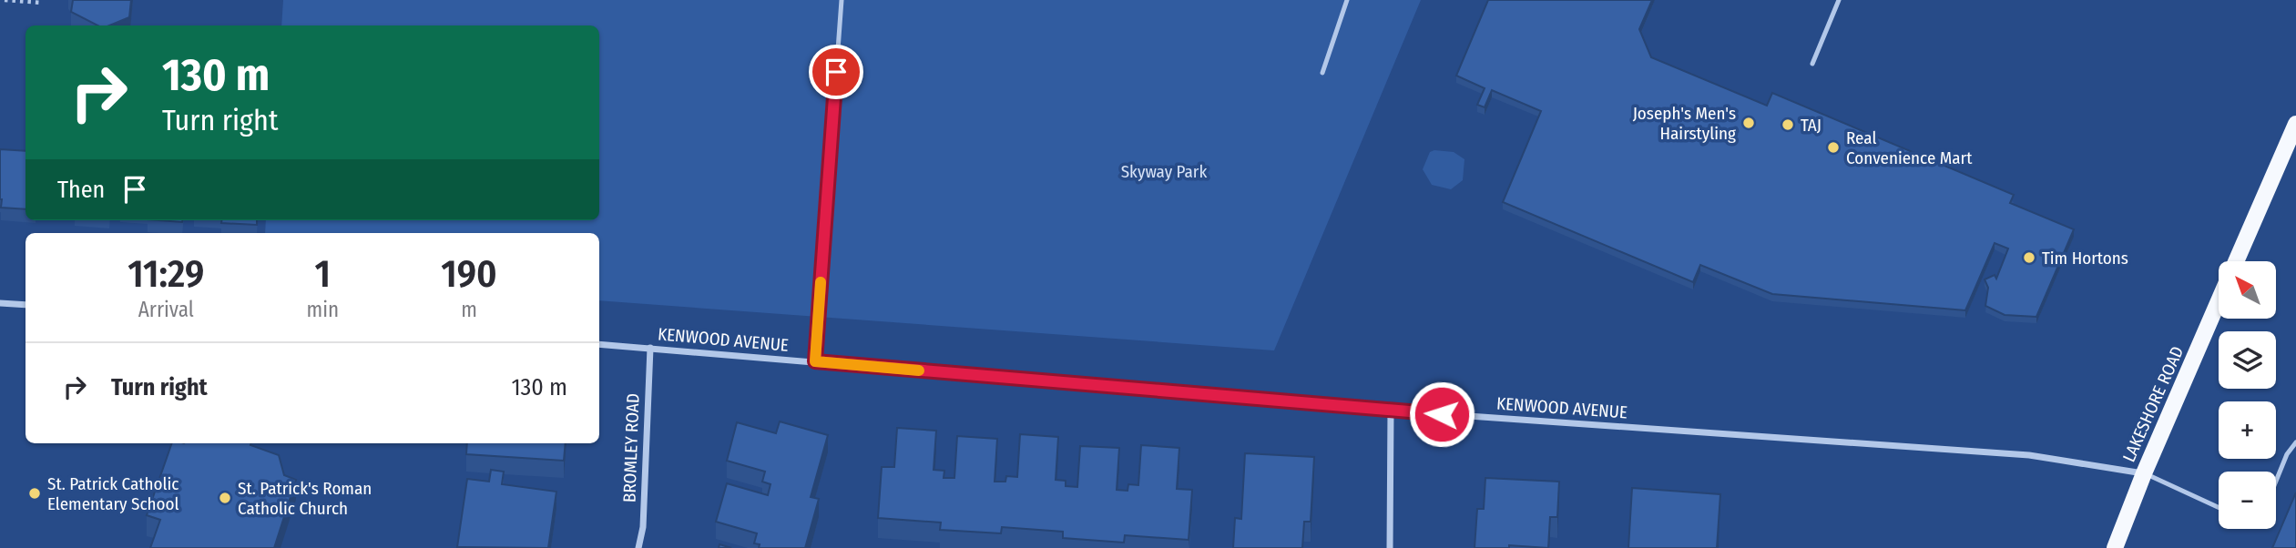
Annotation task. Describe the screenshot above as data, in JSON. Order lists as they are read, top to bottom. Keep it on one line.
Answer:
{"streets":{"main road":["LAKESHORE ROAD"],"street":["KENWOOD AVENUE","BROMLEY ROAD"]},"crossings":[["KENWOOD AVENUE","LAKESHORE ROAD"],["KENWOOD AVENUE","BROMLEY ROAD"]],"parks":["Skyway Park"],"places":["Joseph's Men's Hairstyling","TAJ","Real Convenience Mart","Tim Hortons","St. Patrick Catholic Elementary School","St. Patrick's Roman Catholic Church"],"north":"top left","page":{"turn":["130 m","Turn right"],"then":"Then","eta":["11:29","Arrival","1","min","190","m"],"map_buttons":["+","−"],"list":[{"name":"Turn right","value":"130 m"}]}}
